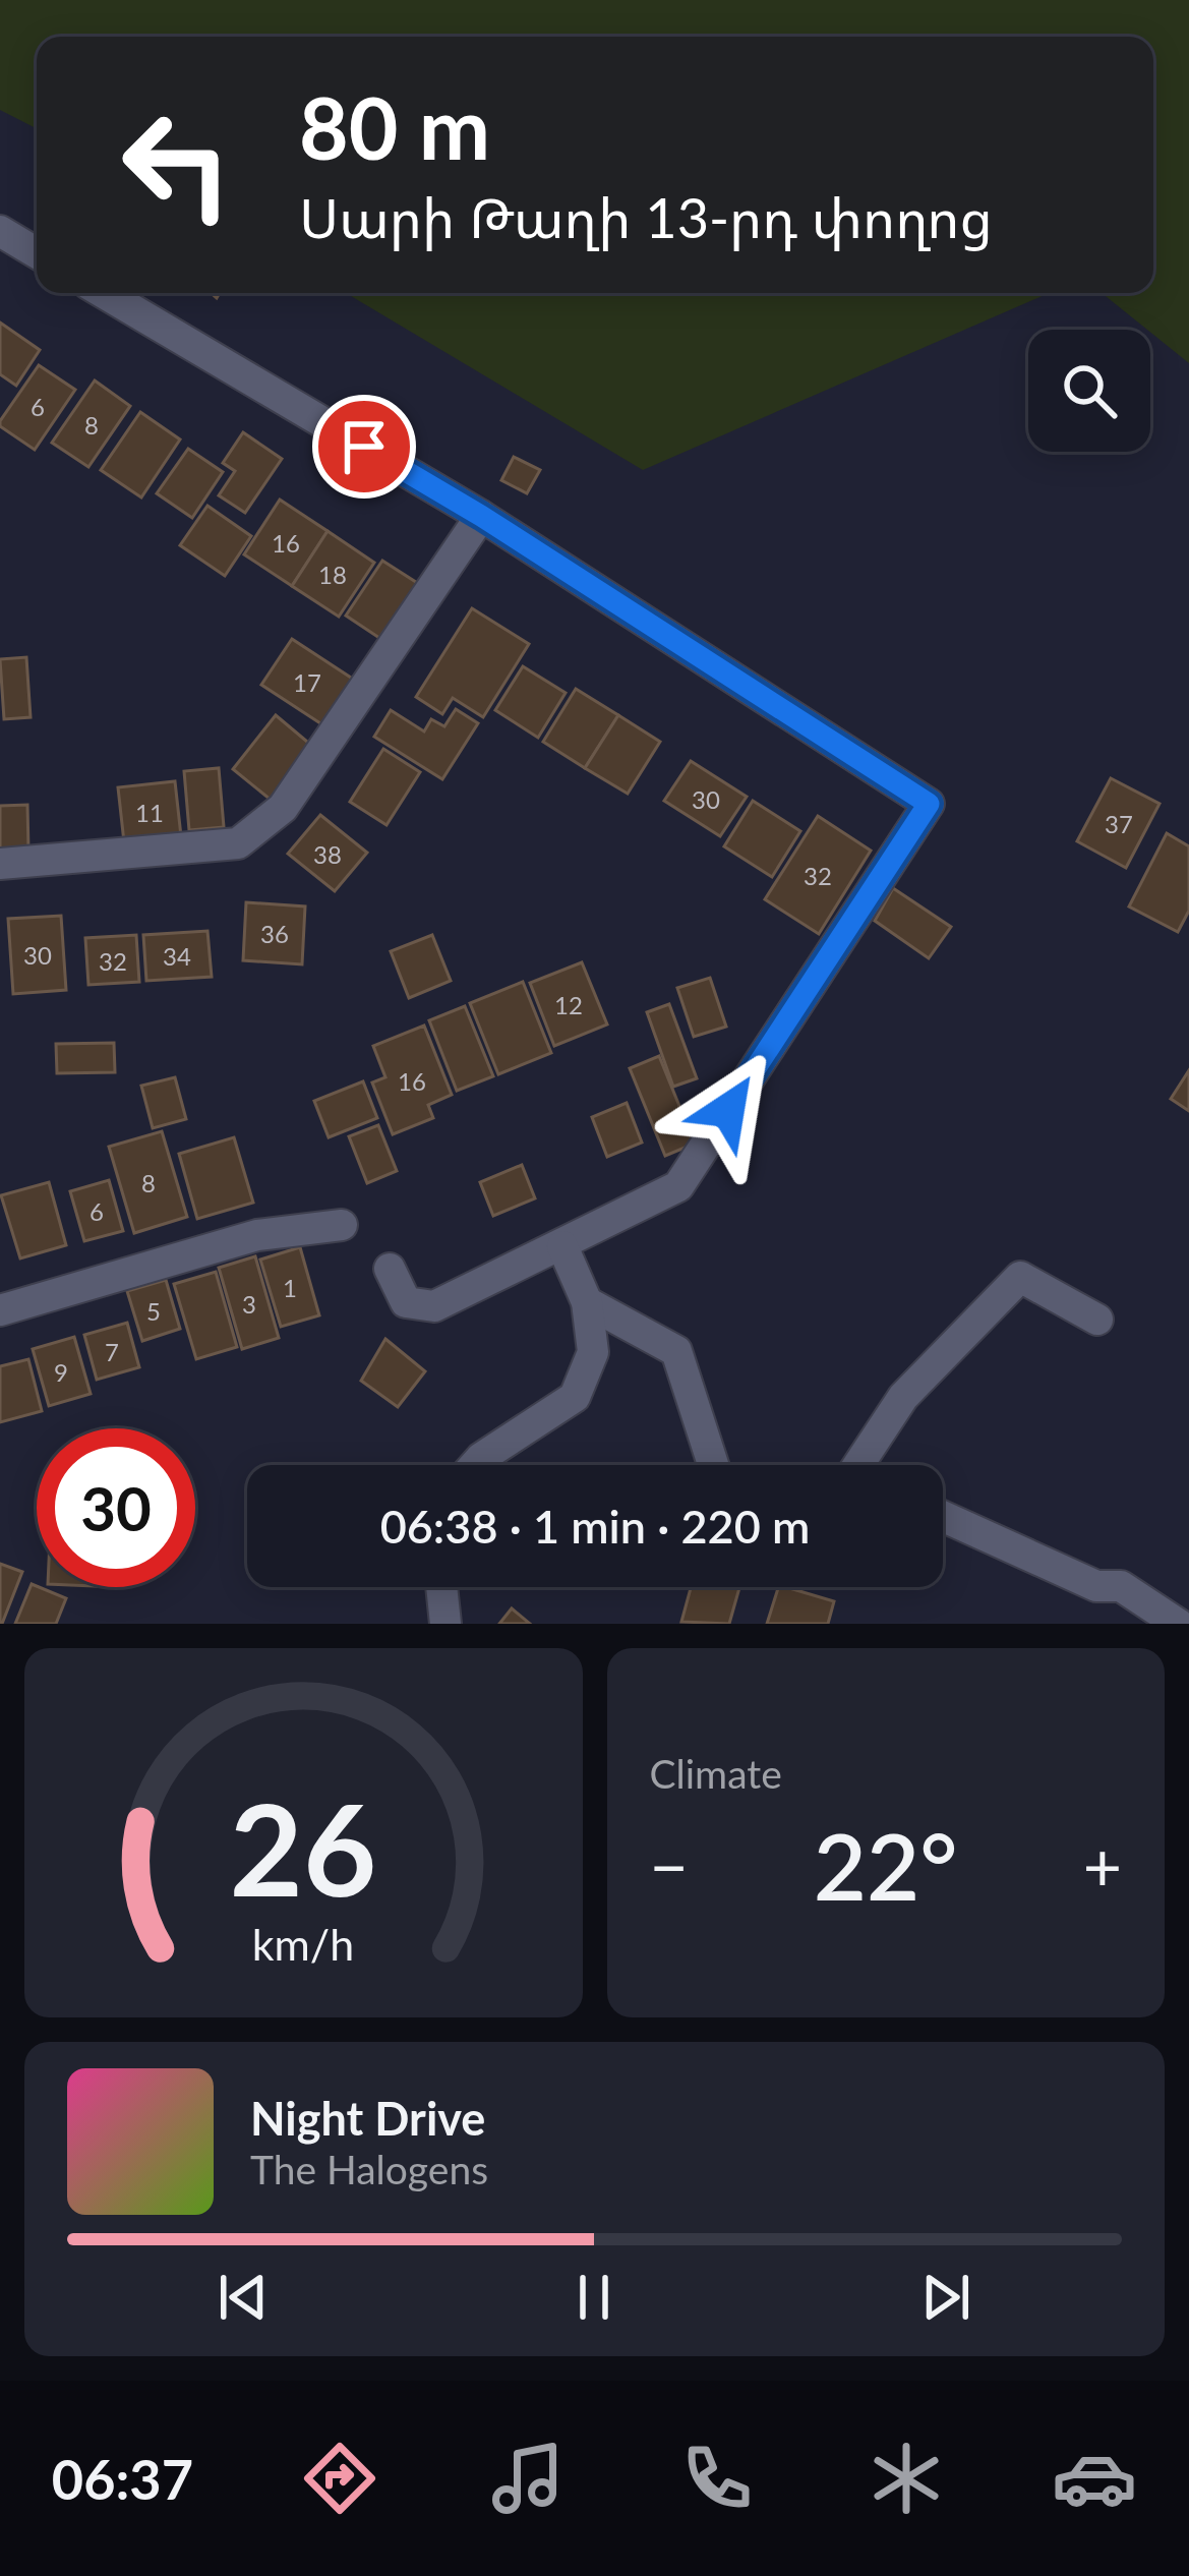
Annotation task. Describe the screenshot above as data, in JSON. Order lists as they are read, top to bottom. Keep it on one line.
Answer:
{"house_numbers":["6","8","16","18","17","30","11","37","38","32","36","30","34","32","12","16","8","6","1","3","5","7","9"],"page":{"turn":["80 m","Սարի Թաղի 13-րդ փողոց"],"limit":"30","trip":"06:38 · 1 min · 220 m","tile":"Climate","heat":["−","22°","+"],"song":["Night Drive","The Halogens"],"tabs":"06:37","gauge":["26","km/h"]}}
